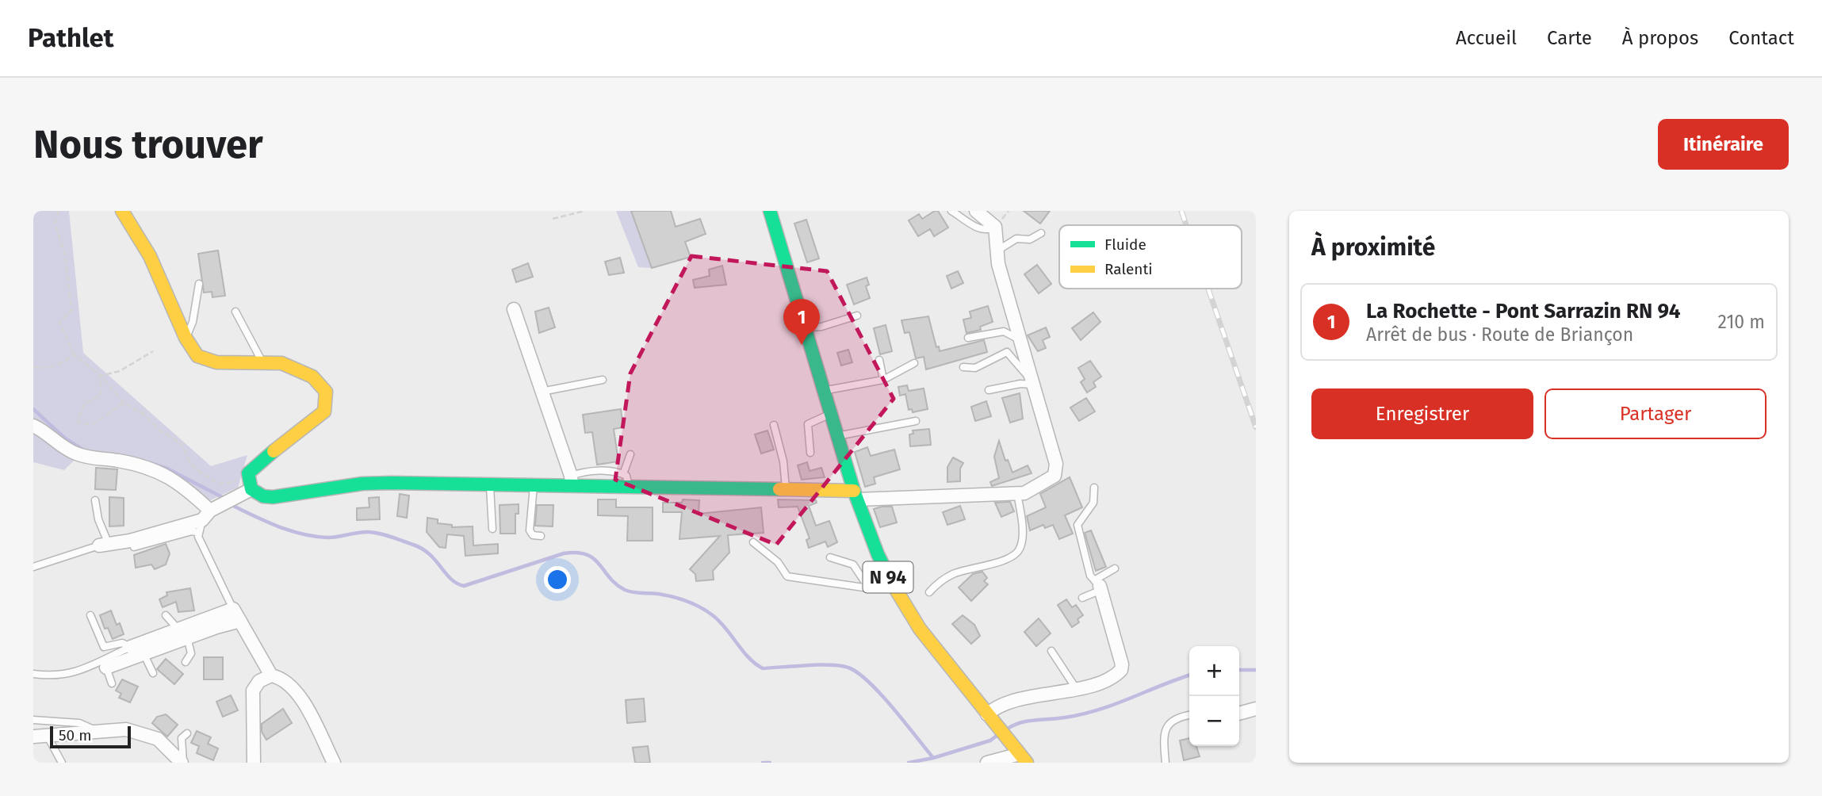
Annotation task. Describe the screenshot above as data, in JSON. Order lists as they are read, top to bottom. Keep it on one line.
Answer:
{"streets":{"street":["N 94"]},"legend":["Fluide","Ralenti"],"scale_bar":"50 m","page":{"header":"Pathlet","nav":["Accueil","Carte","À propos","Contact"],"buttons":["Itinéraire",["Enregistrer","Partager"]],"title":"Nous trouver","heading":"À proximité","list":[{"mark":"1","name":"La Rochette - Pont Sarrazin RN 94","note":"Arrêt de bus · Route de Briançon","value":"210 m"}],"pins":"1","map_buttons":["+","−"],"scale":"50 m"}}
